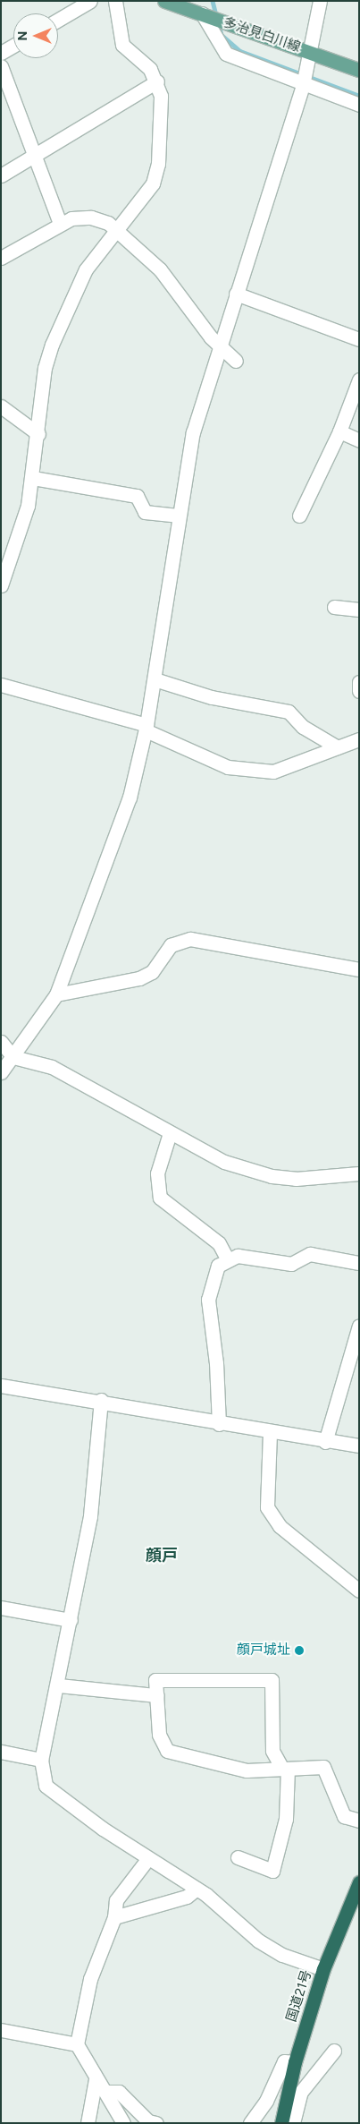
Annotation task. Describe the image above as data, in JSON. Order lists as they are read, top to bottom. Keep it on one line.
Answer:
{"streets":{"highway":["国道21号"],"main road":["多治見白川線"]},"districts":["顔戸"],"places":["顔戸城址"],"north":"left"}
